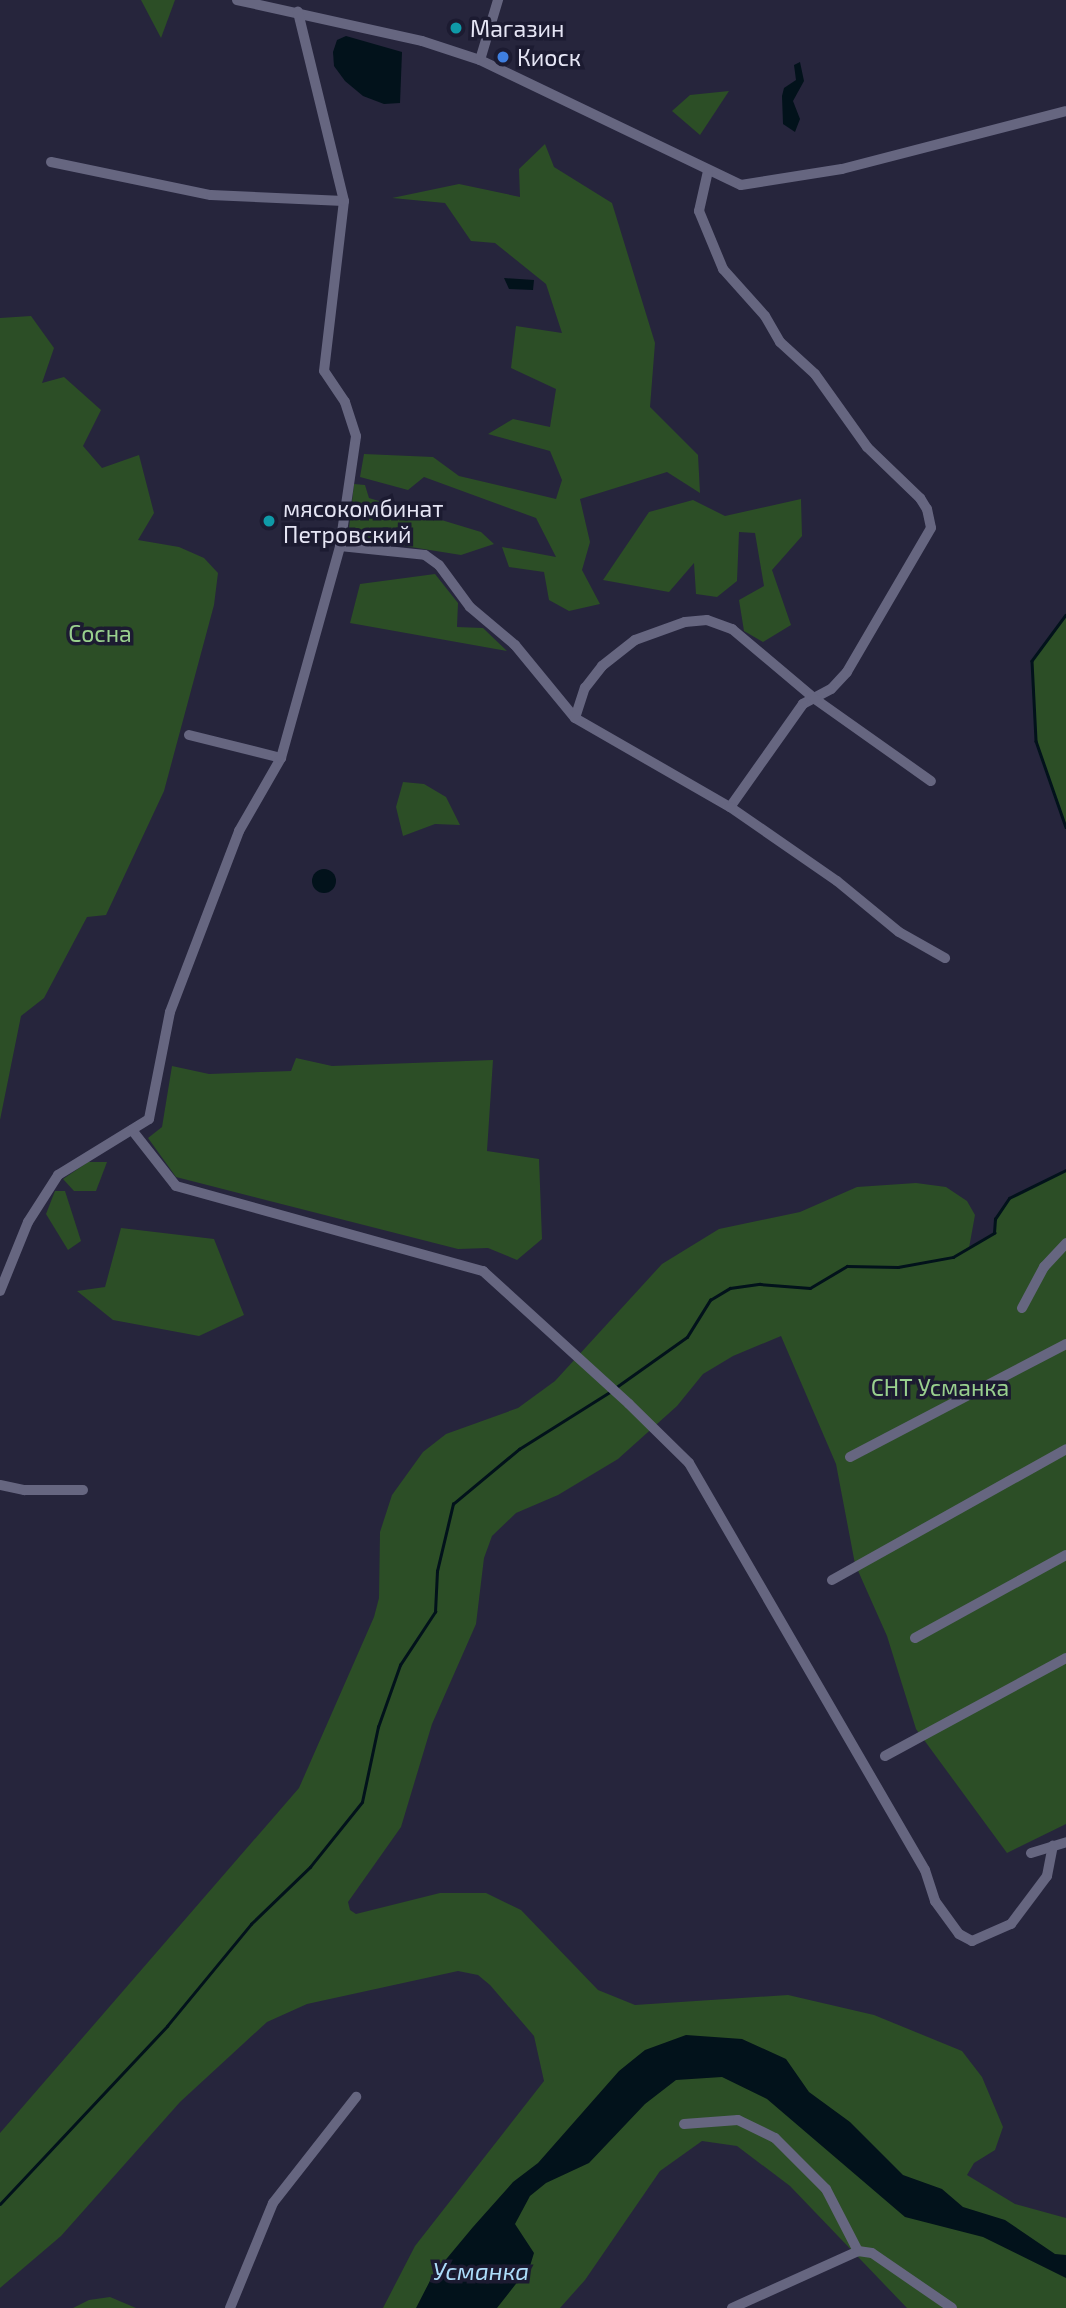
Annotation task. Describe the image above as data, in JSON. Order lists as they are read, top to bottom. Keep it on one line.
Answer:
{"water":["Усманка"],"parks":["Сосна","СНТ Усманка"],"places":["Магазин","Киоск","мясокомбинат Петровский"]}
